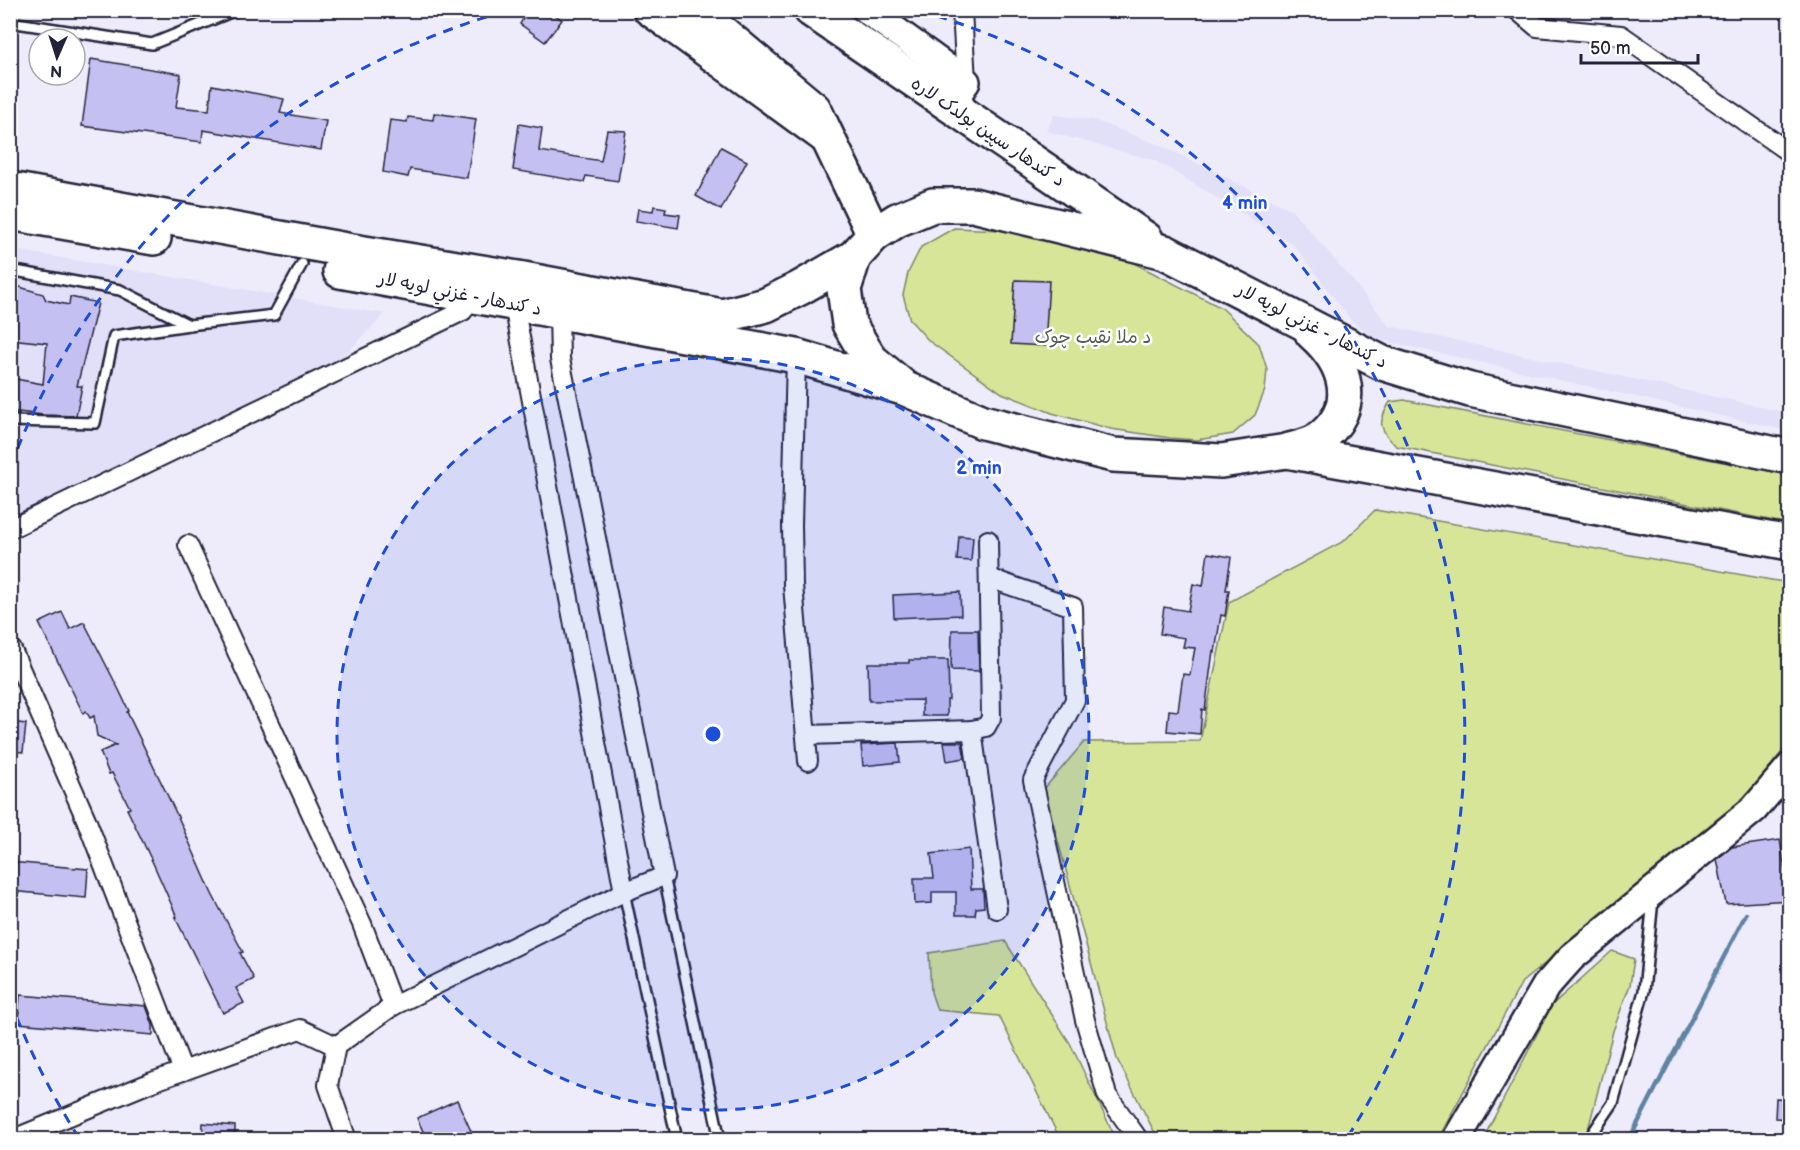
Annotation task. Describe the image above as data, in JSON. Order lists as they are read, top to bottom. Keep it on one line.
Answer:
{"streets":{"highway":["د کندهار سپین بولدک لاره","د کندهار - غزني لويه لار"]},"crossings":[["د کندهار سپین بولدک لاره","د کندهار - غزني لويه لار"]],"parks":["د ملا نقيب چوک"],"scale_bar":"50 m","north":"bottom","rings":["4 min","2 min"]}
